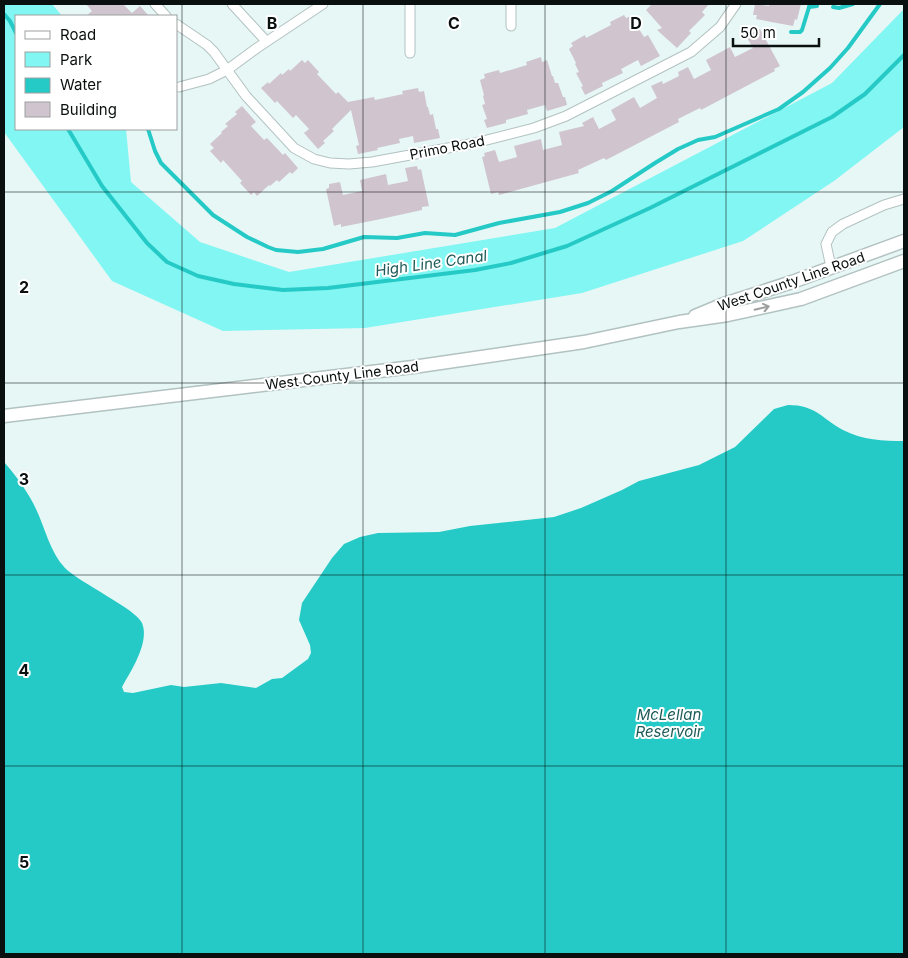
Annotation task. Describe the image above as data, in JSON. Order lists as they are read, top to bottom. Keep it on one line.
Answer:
{"streets":{"main road":["West County Line Road"],"street":["Primo Road"]},"water":["High Line Canal","McLellan Reservoir"],"legend":["Road","Park","Water","Building"],"scale_bar":"50 m","grid":{"columns":["B","C","D"],"rows":["2","3","4","5"]}}
